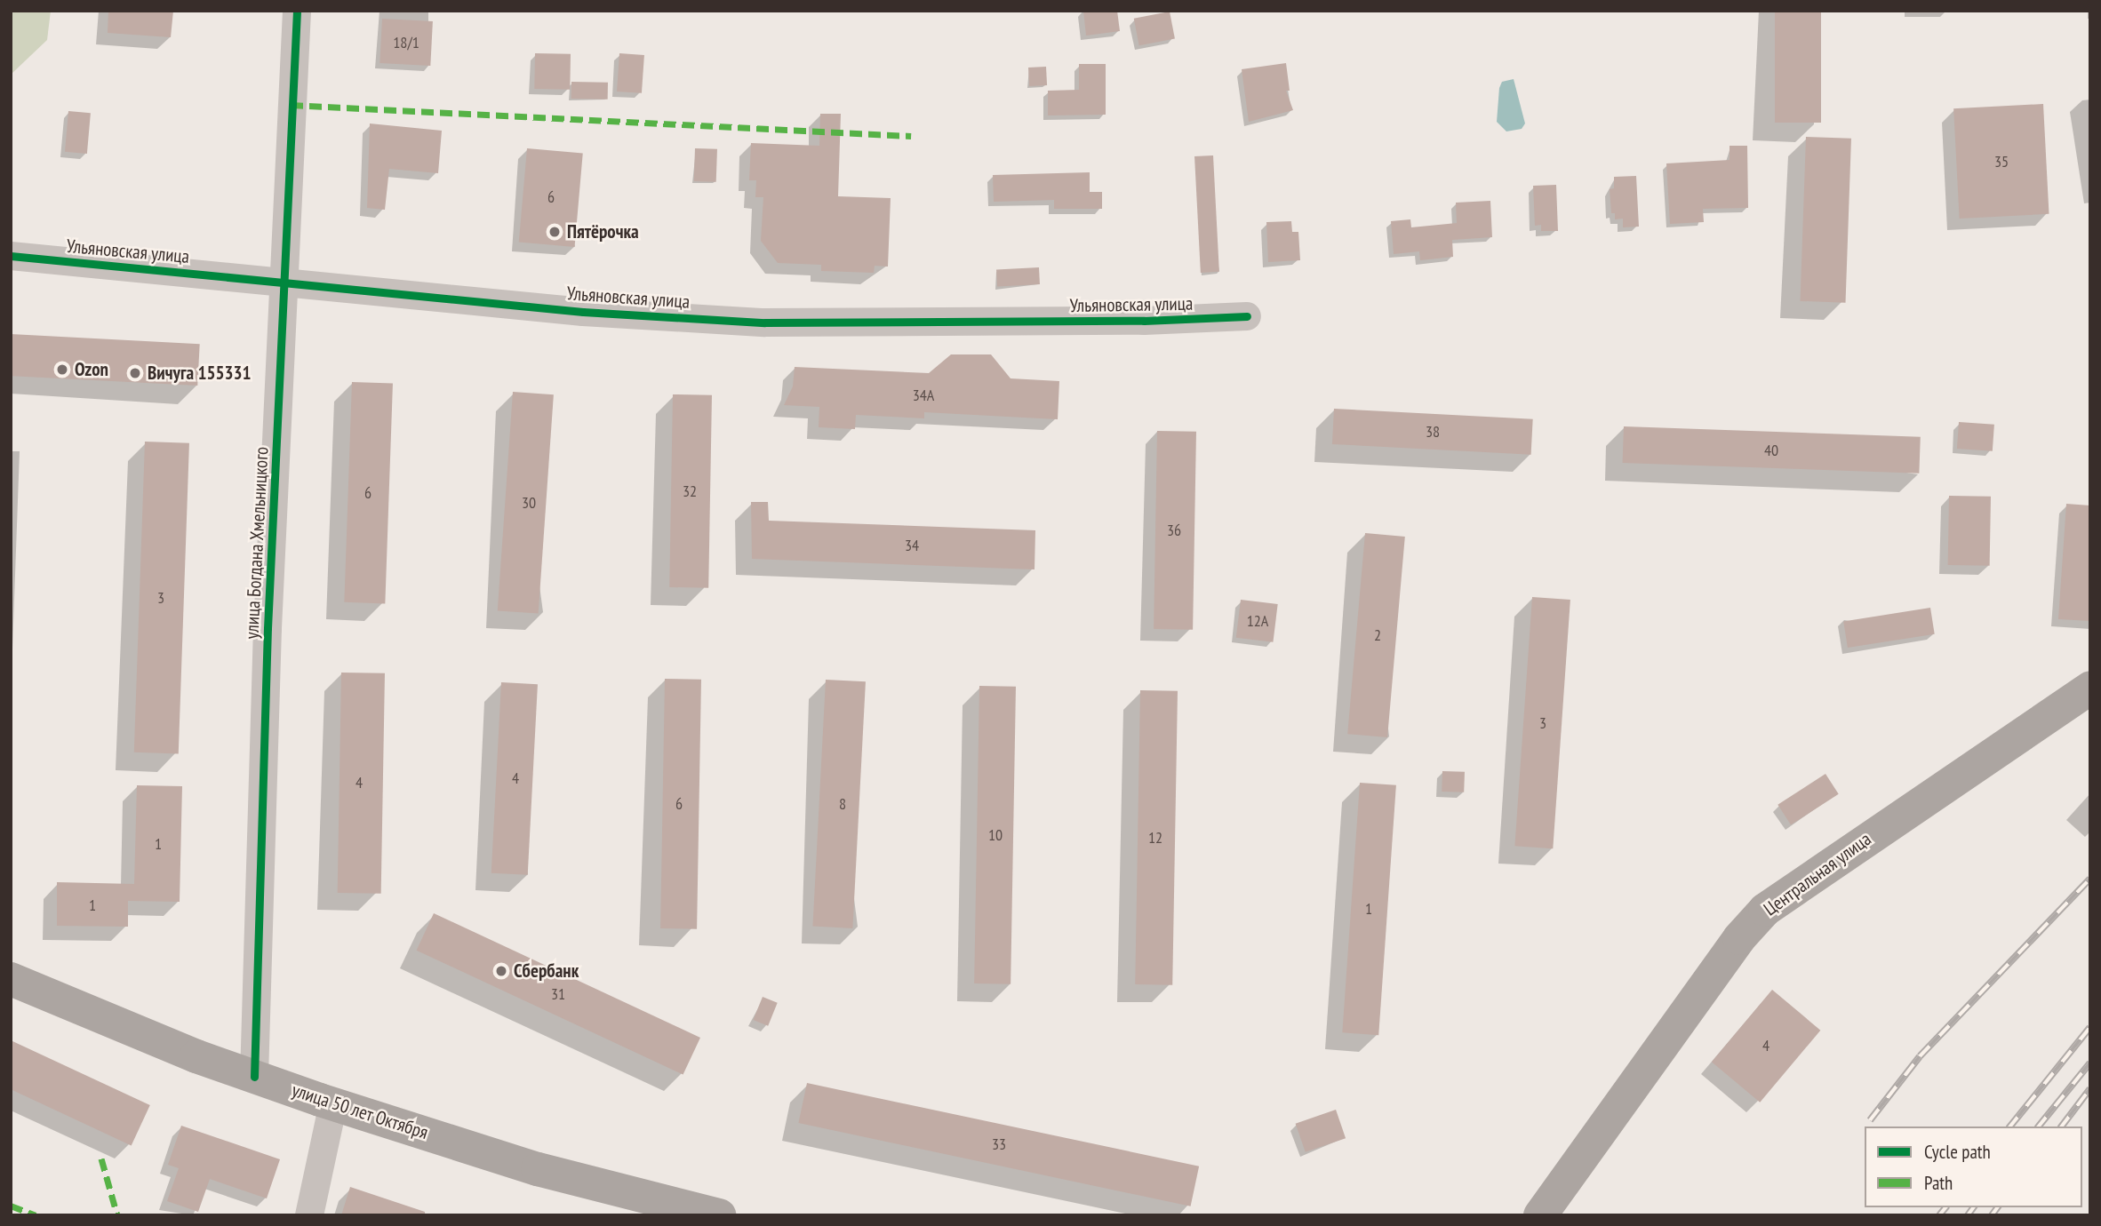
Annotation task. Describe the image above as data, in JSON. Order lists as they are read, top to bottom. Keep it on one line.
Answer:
{"streets":{"main road":["Центральная улица","улица 50 лет Октября"],"street":["Ульяновская улица","улица Богдана Хмельницкого"]},"crossings":[["Ульяновская улица","улица Богдана Хмельницкого"],["улица Богдана Хмельницкого","улица 50 лет Октября"]],"places":["Пятёрочка","Ozon","Вичуга 155331","Сбербанк"],"house_numbers":["18/1","35","6","34А","38","40","32","6","30","36","34","3","12А","2","3","4","4","6","8","10","12","1","1","1","31","4","33"],"legend":["Cycle path","Path"]}
